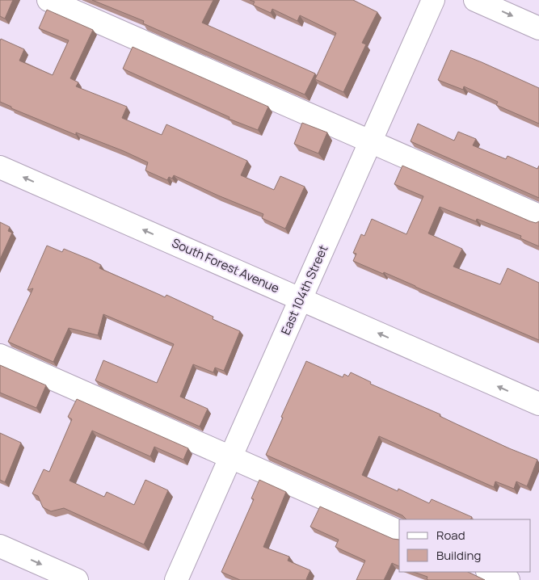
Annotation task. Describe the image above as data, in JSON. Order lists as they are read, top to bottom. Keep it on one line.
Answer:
{"streets":{"street":["South Forest Avenue","East 104th Street"]},"crossings":[["South Forest Avenue","East 104th Street"]],"legend":["Road","Building"]}
